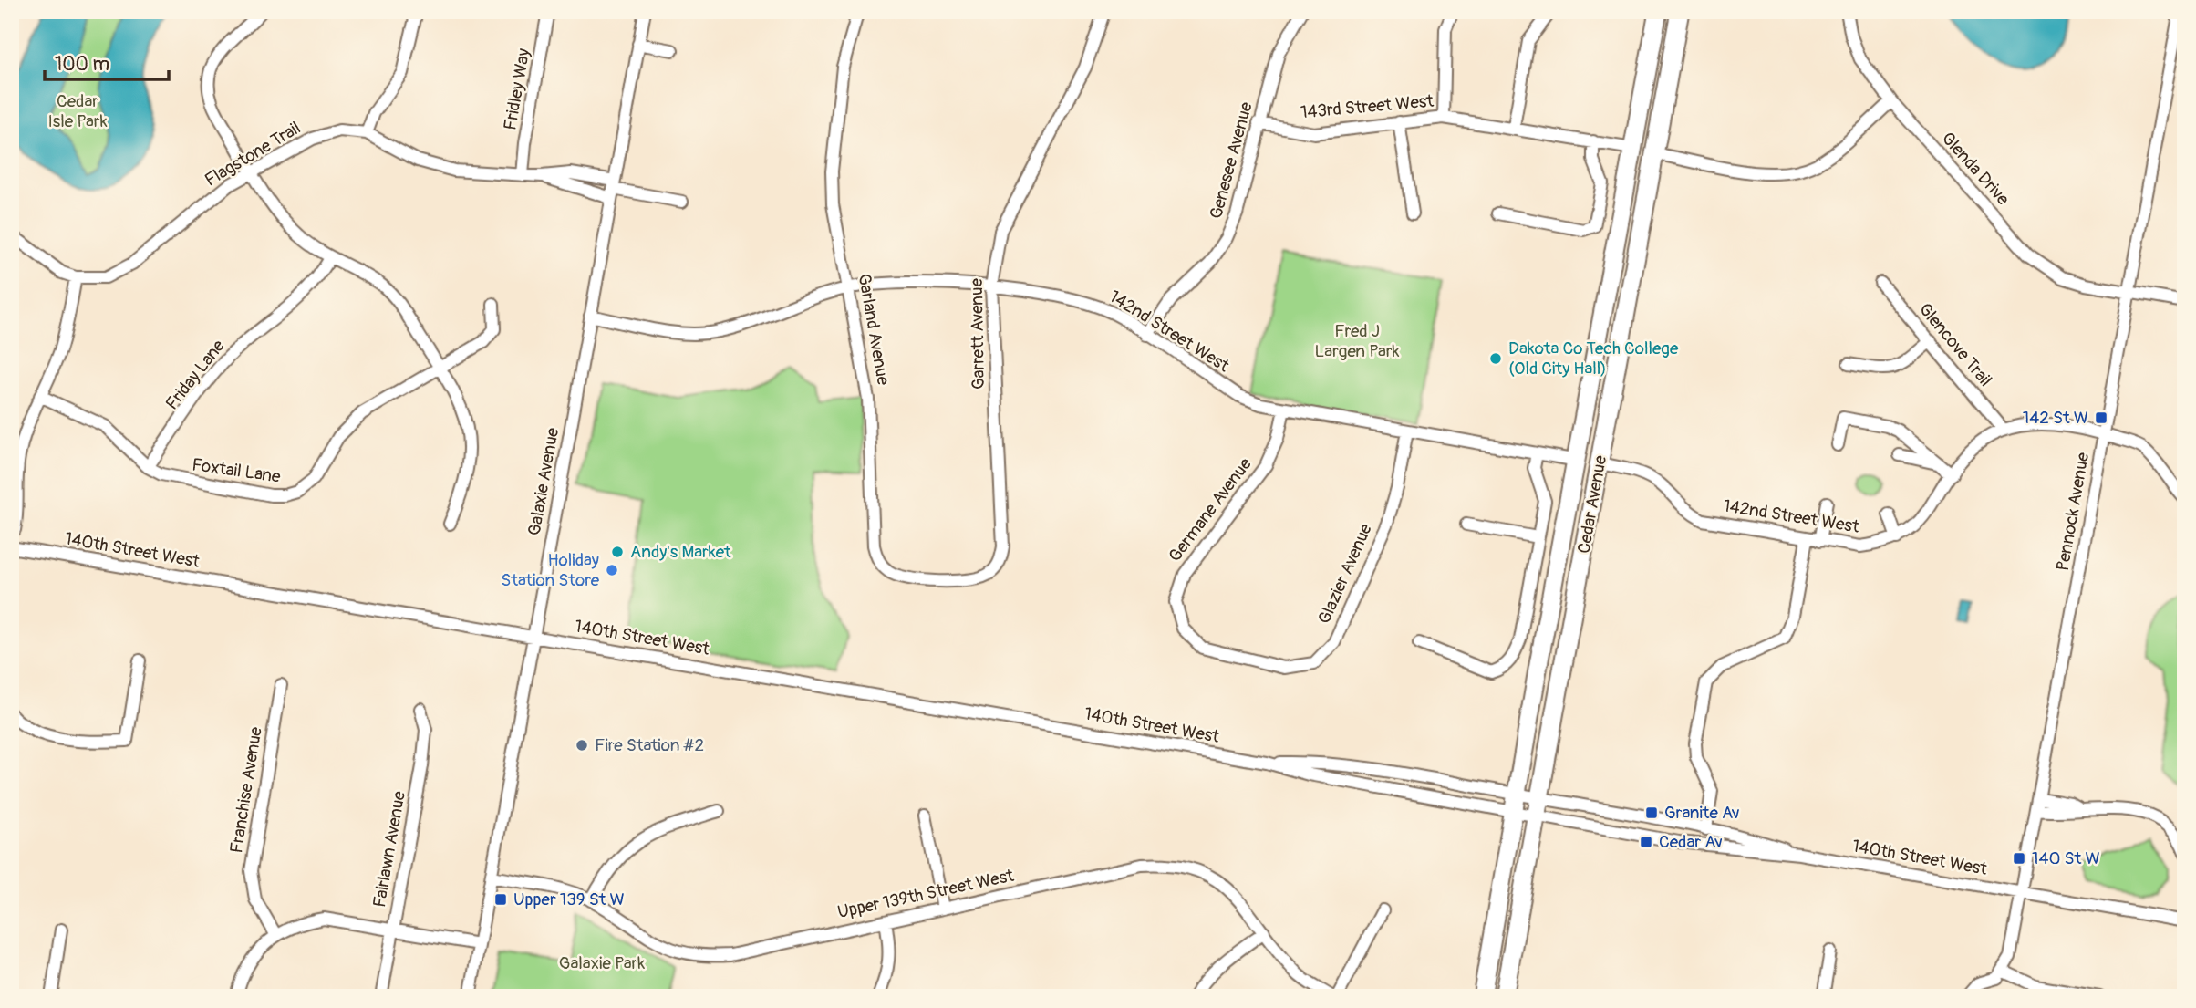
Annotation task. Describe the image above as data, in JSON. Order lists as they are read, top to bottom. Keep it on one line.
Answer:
{"streets":{"highway":["Cedar Avenue"],"street":["Fridley Way","143rd Street West","Flagstone Trail","Genesee Avenue","Glenda Drive","Garland Avenue","142nd Street West","Garrett Avenue","Glencove Trail","Friday Lane","Foxtail Lane","Galaxie Avenue","Germane Avenue","Pennock Avenue","140th Street West","Glazier Avenue","Franchise Avenue","Fairlawn Avenue","Upper 139th Street West"]},"crossings":[["Fridley Way","Flagstone Trail"],["143rd Street West","Genesee Avenue"],["143rd Street West","Cedar Avenue"],["Genesee Avenue","142nd Street West"],["Glenda Drive","Pennock Avenue"],["Garland Avenue","142nd Street West"],["Garland Avenue","Garrett Avenue"],["142nd Street West","Garrett Avenue"],["142nd Street West","Glencove Trail"],["142nd Street West","Galaxie Avenue"],["142nd Street West","Cedar Avenue"],["142nd Street West","Germane Avenue"],["142nd Street West","Pennock Avenue"],["142nd Street West","Glazier Avenue"],["Friday Lane","Foxtail Lane"],["Galaxie Avenue","140th Street West"],["Galaxie Avenue","Upper 139th Street West"],["Cedar Avenue","140th Street West"],["Germane Avenue","Glazier Avenue"],["Pennock Avenue","140th Street West"]],"parks":["Cedar Isle Park","Fred J Largen Park","Galaxie Park"],"places":{"other":["Dakota Co Tech College (Old City Hall)","Andy's Market","Holiday Station Store","Fire Station #2"],"transit":["142 St W","Granite Av","Cedar Av","140 St W","Upper 139 St W"]},"scale_bar":"100 m"}
